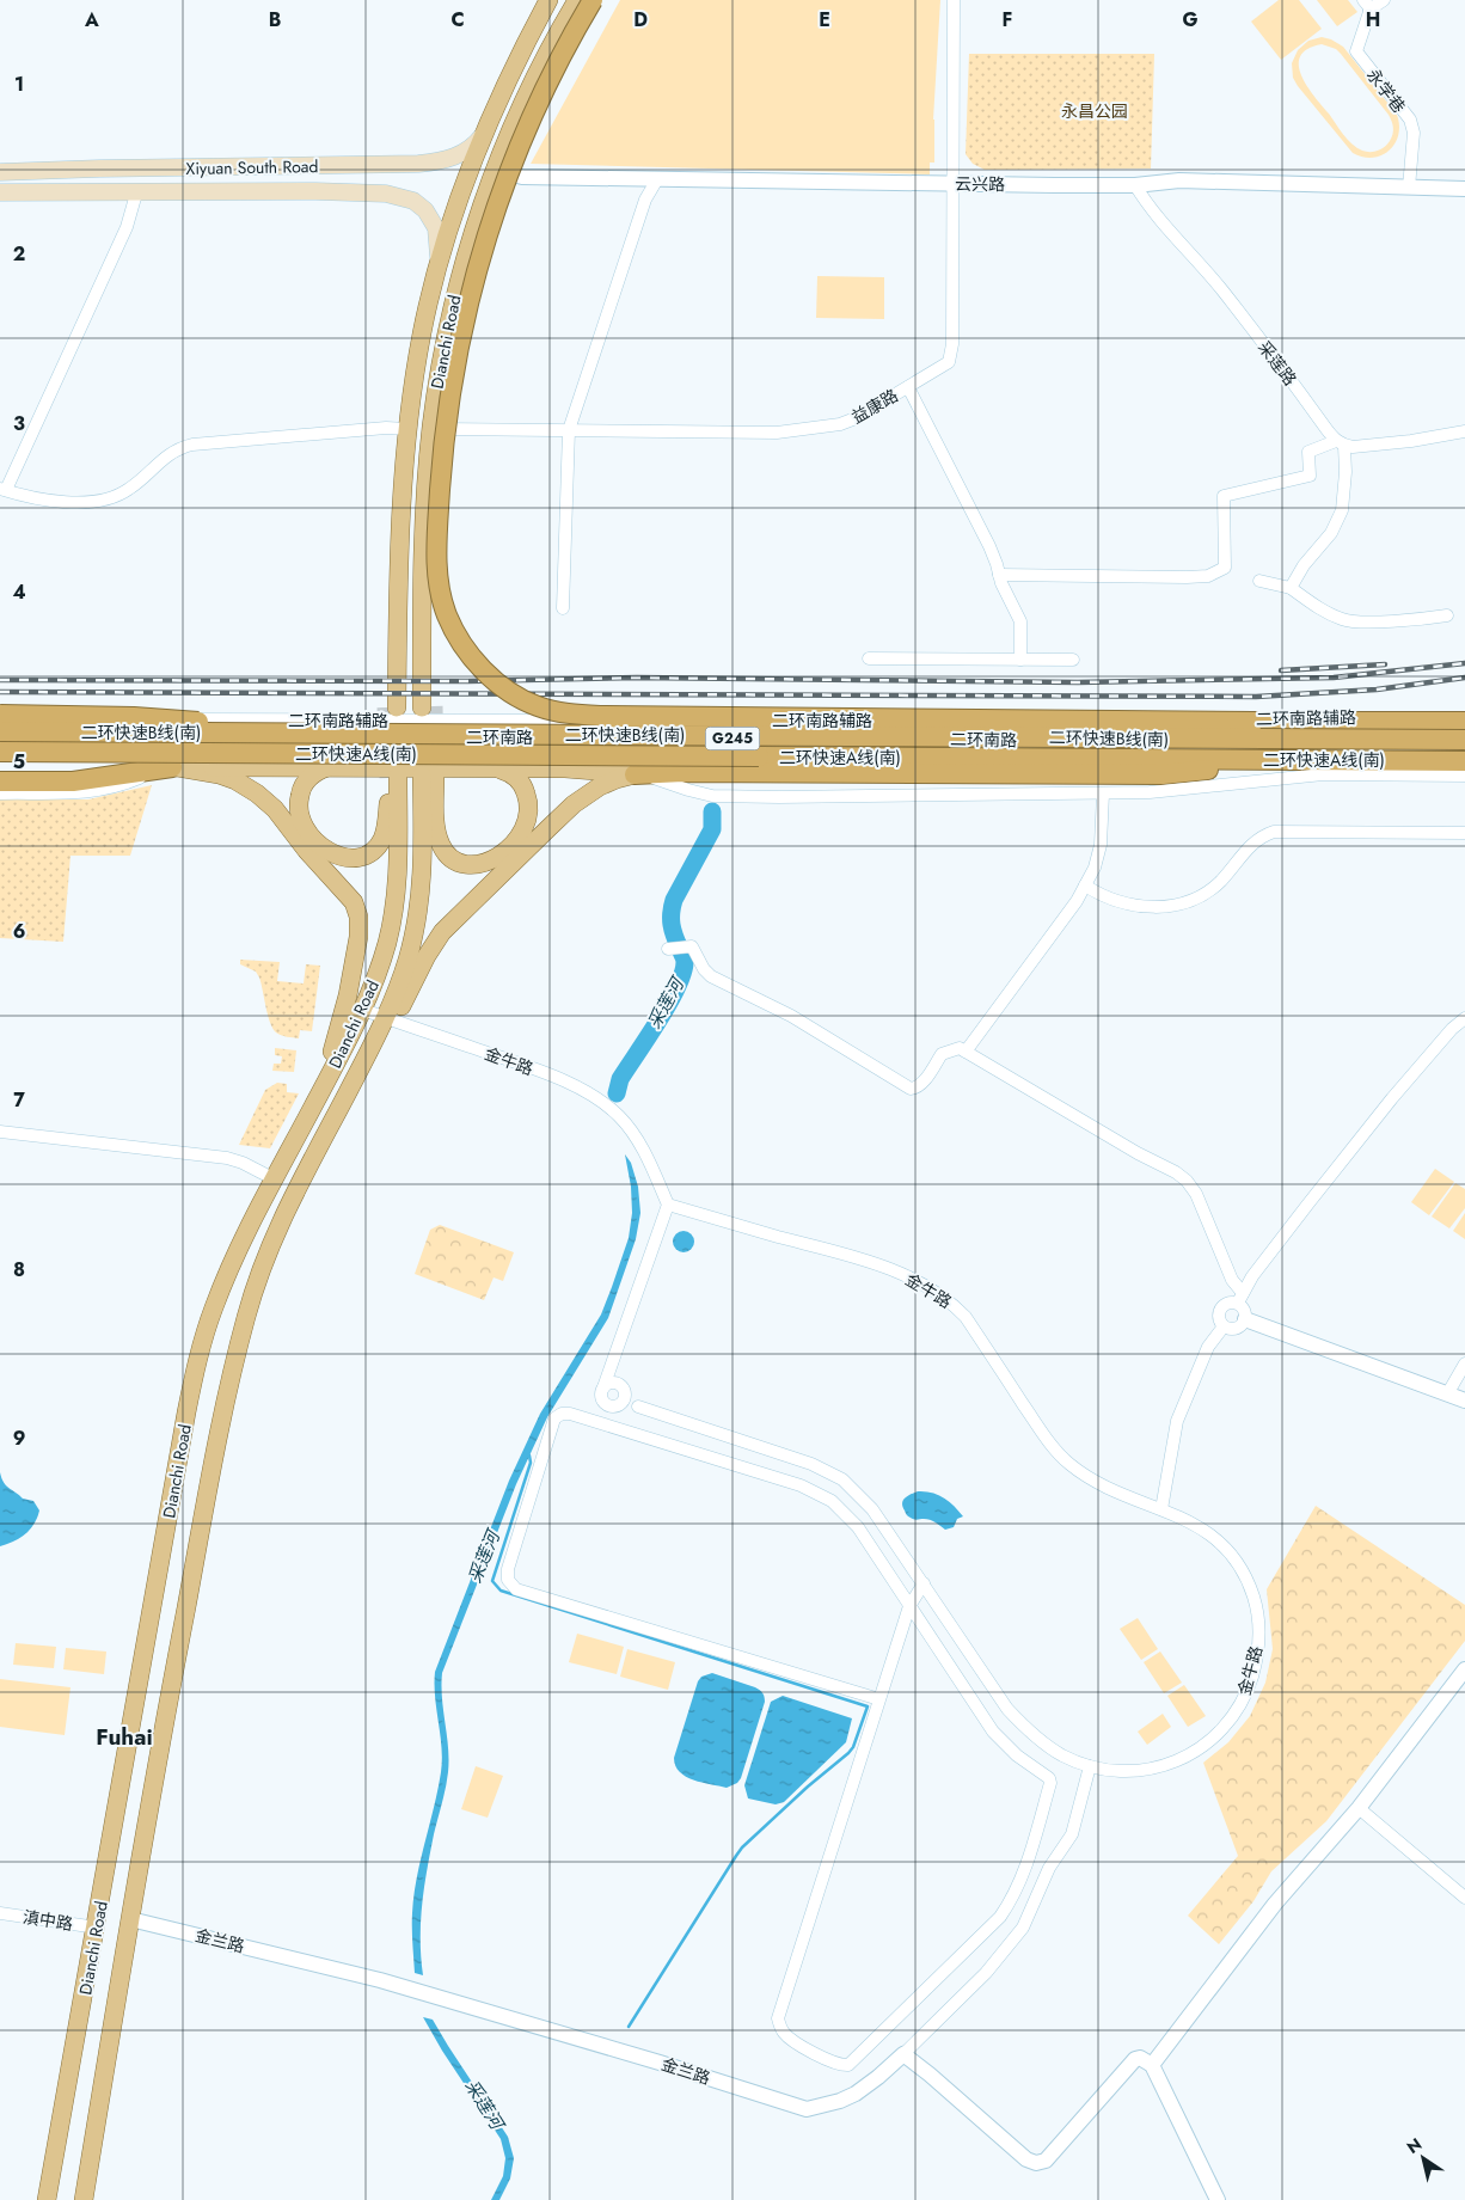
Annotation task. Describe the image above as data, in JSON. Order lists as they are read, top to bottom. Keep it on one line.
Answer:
{"streets":{"highway":["二环快速B线(南)","二环快速A线(南)"],"main road":["Xiyuan South Road","Dianchi Road","二环南路","G245"],"street":["永学巷","云兴路","采莲路","益康路","二环南路辅路","金牛路","滇中路","金兰路"]},"crossings":[["永学巷","云兴路"],["Xiyuan South Road","Dianchi Road"],["云兴路","Dianchi Road"],["云兴路","采莲路"],["云兴路","益康路"],["Dianchi Road","益康路"],["Dianchi Road","金牛路"],["Dianchi Road","滇中路"],["Dianchi Road","金兰路"],["二环快速B线(南)","二环南路"],["二环南路","二环快速A线(南)"]],"districts":["Fuhai"],"water":["采莲河"],"parks":["永昌公园"],"north":"top left","grid":{"columns":["A","B","C","D","E","F","G","H"],"rows":["1","2","3","4","5","6","7","8","9"]}}
